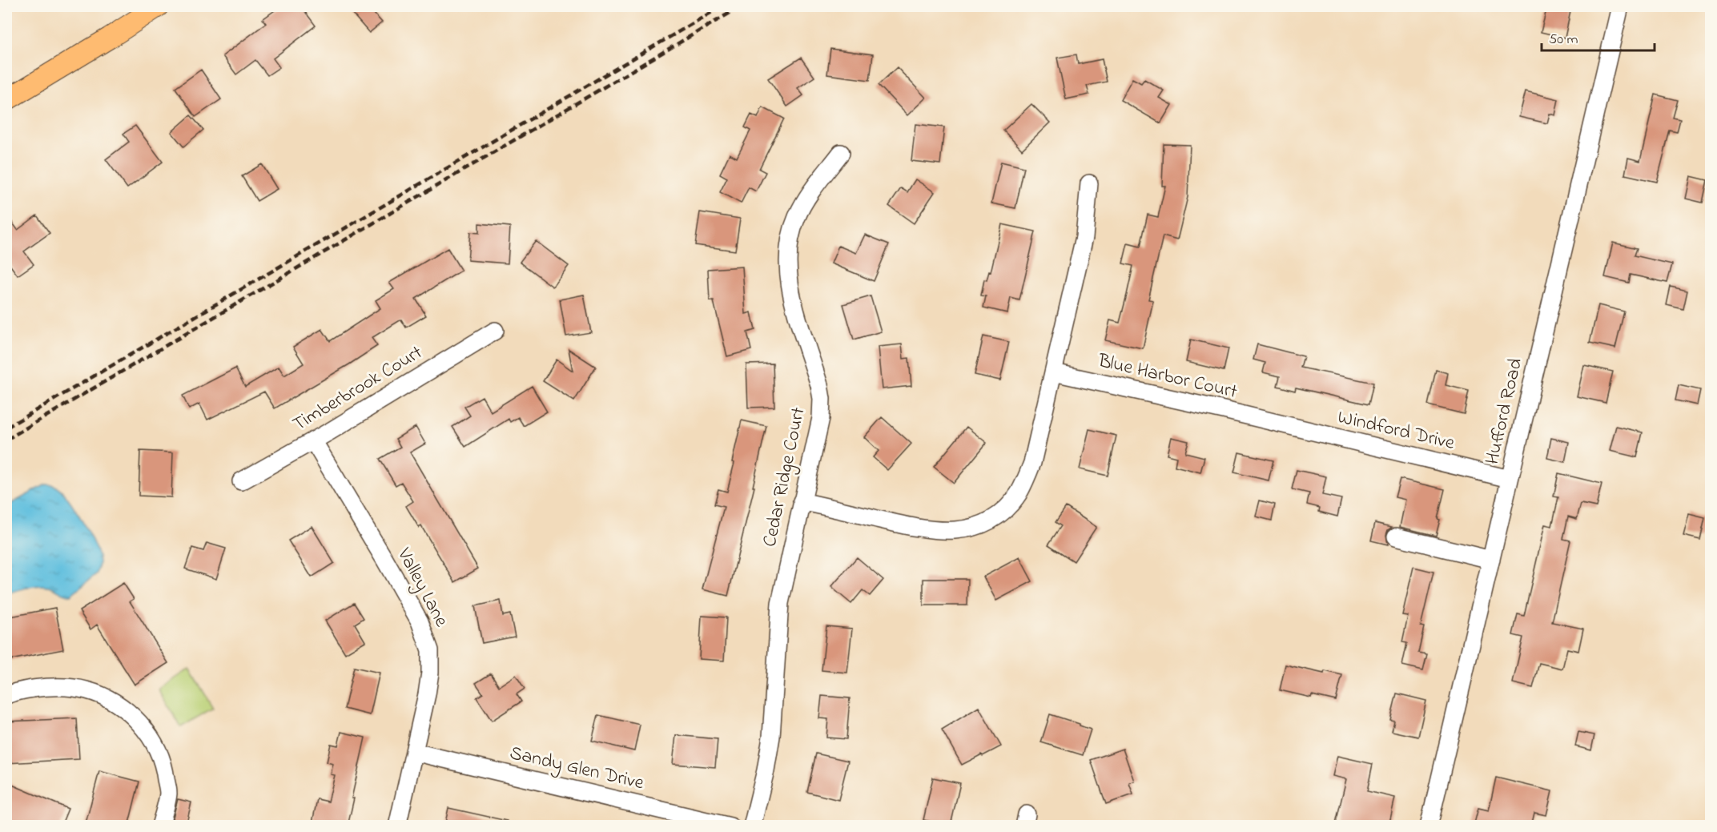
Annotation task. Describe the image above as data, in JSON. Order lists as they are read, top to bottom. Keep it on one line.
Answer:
{"streets":{"street":["Blue Harbor Court","Timberbrook Court","Hufford Road","Windford Drive","Cedar Ridge Court","Valley Lane","Sandy Glen Drive"]},"crossings":[["Blue Harbor Court","Windford Drive"],["Timberbrook Court","Valley Lane"],["Hufford Road","Windford Drive"],["Valley Lane","Sandy Glen Drive"]],"scale_bar":"50 m"}
